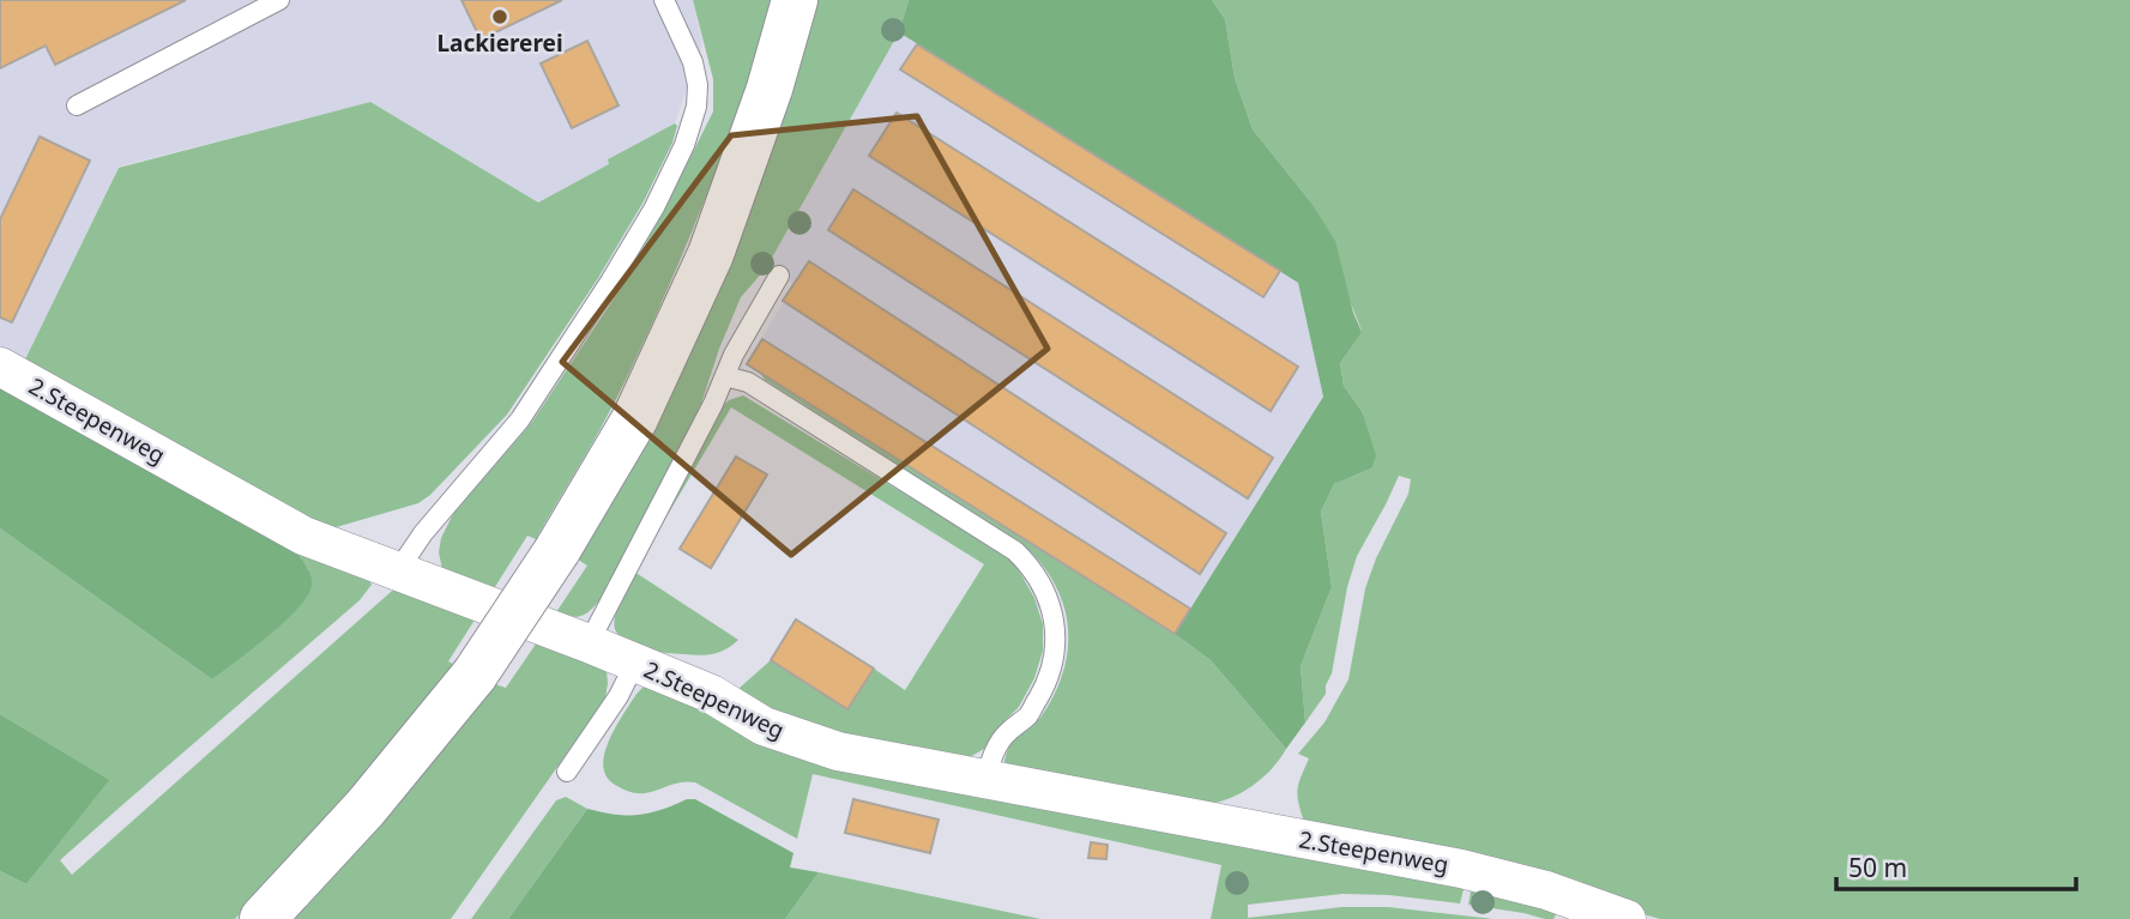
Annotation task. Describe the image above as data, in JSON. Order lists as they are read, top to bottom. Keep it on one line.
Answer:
{"streets":{"street":["2.Steepenweg"]},"places":["Lackiererei"],"scale_bar":"50 m"}
